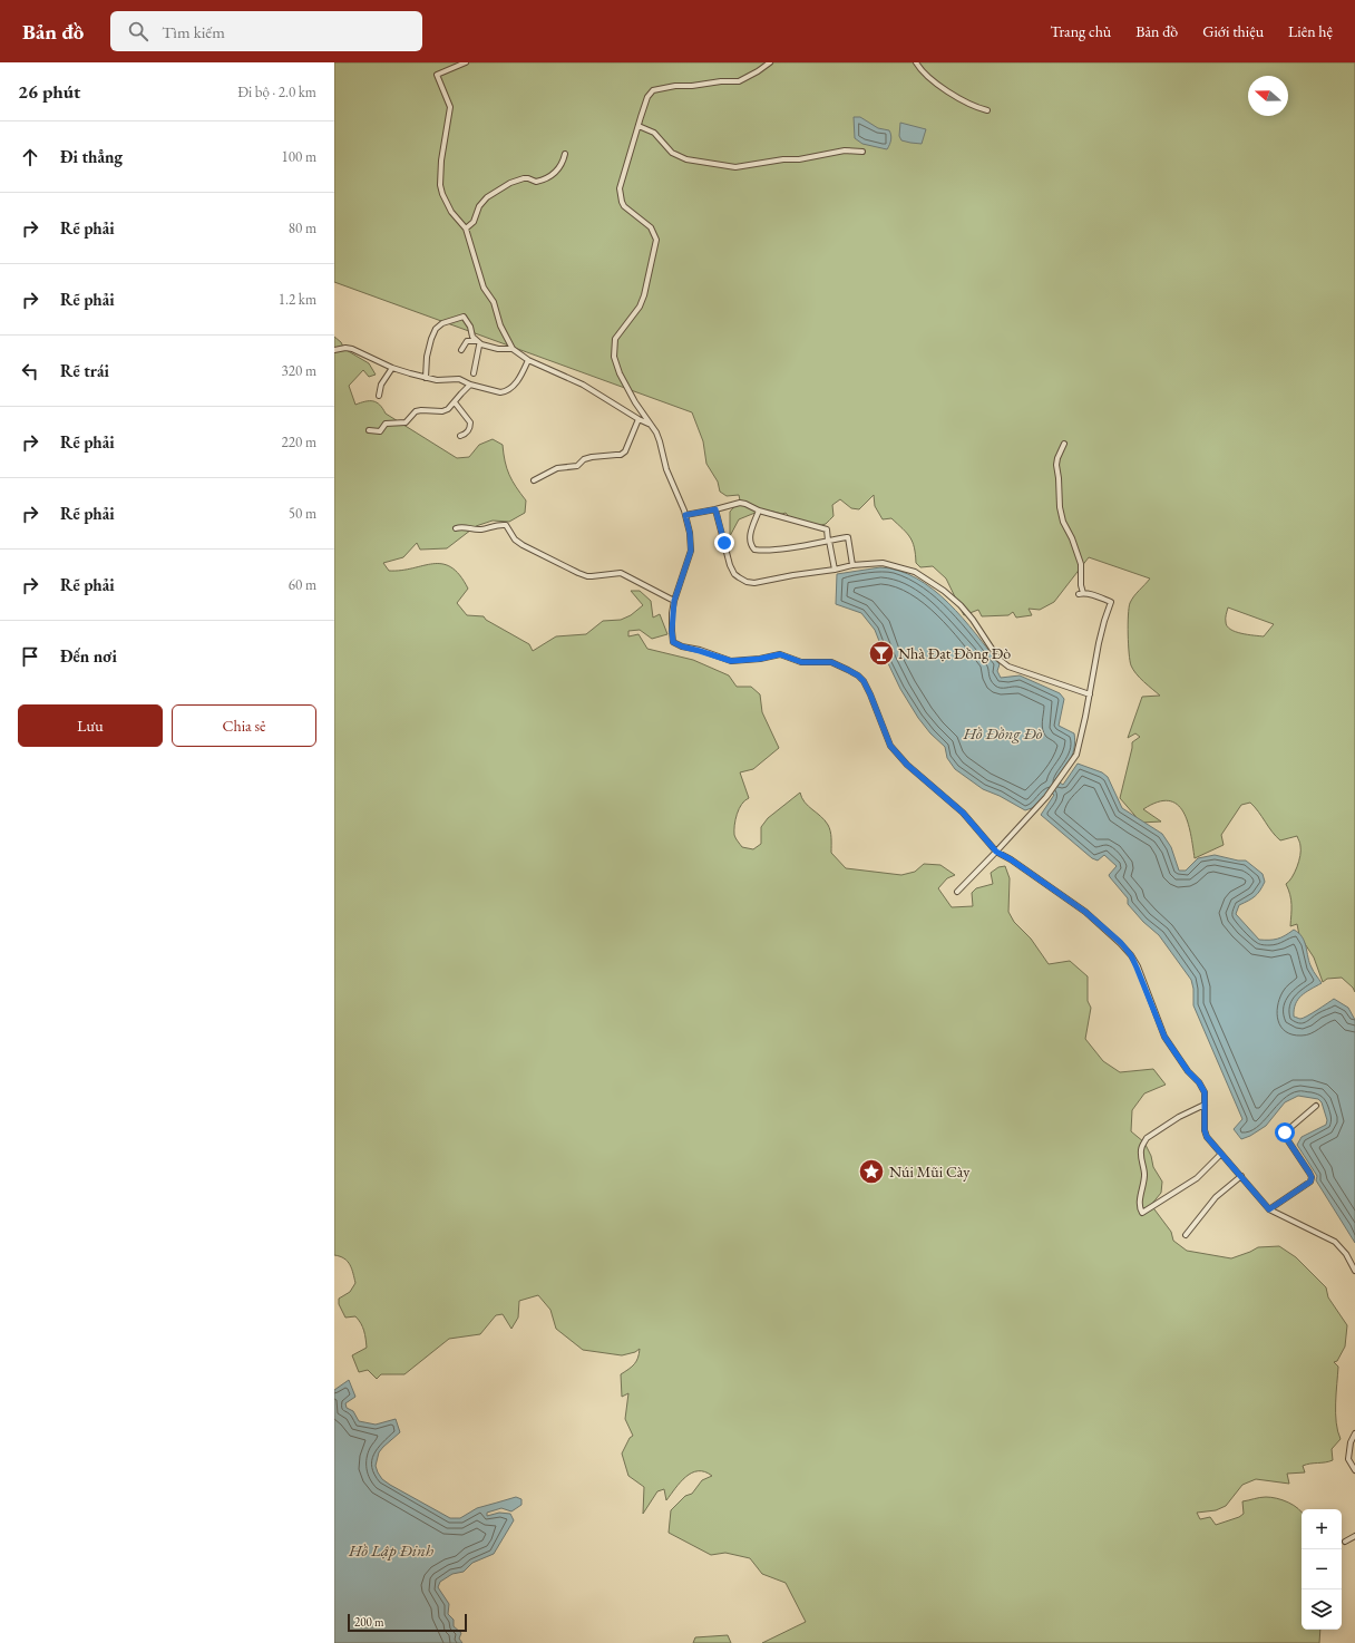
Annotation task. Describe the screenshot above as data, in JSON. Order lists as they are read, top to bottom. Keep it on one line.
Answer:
{"water":["Hồ Đồng Đò","Hồ Lập Đinh"],"places":{"bar":["Nhà Đạt Đồng Đò"],"place":["Núi Mũi Cày"]},"scale_bar":"200 m","north":"left","page":{"header":"Bản đồ","search":"Tìm kiếm","nav":["Trang chủ","Bản đồ","Giới thiệu","Liên hệ"],"heading":["26 phút","Đi bộ · 2.0 km"],"list":[["Đi thẳng","100 m"],["Rẽ phải","80 m"],["Rẽ phải","1.2 km"],["Rẽ trái","320 m"],["Rẽ phải","220 m"],["Rẽ phải","50 m"],["Rẽ phải","60 m"],"Đến nơi"],"buttons":["Lưu","Chia sẻ"],"map_buttons":["+","−"],"scale":"200 m"}}
